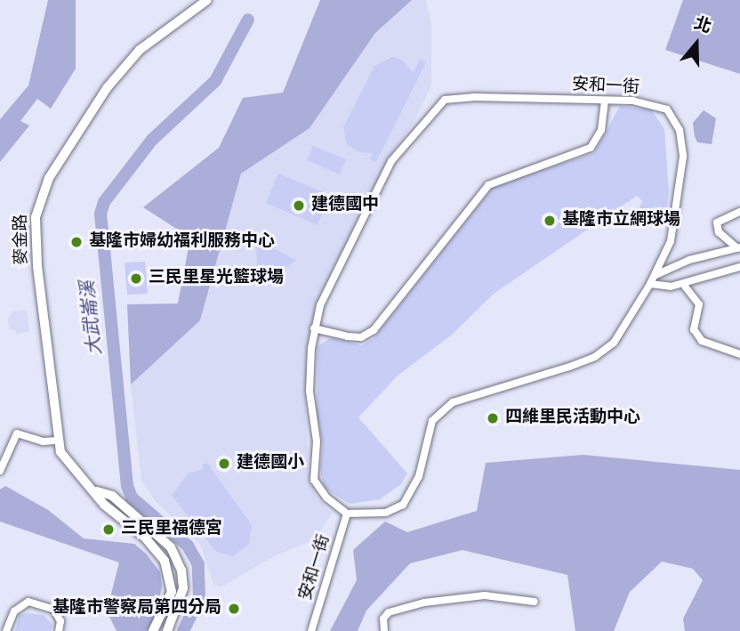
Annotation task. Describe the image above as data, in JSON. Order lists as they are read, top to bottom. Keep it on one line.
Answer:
{"streets":{"street":["安和一街","麥金路"]},"water":["大武崙溪"],"places":["建德國中","基隆市立網球場","基隆市婦幼福利服務中心","三民里星光籃球場","四維里民活動中心","建德國小","三民里福德宮","基隆市警察局第四分局"],"north":"top"}
